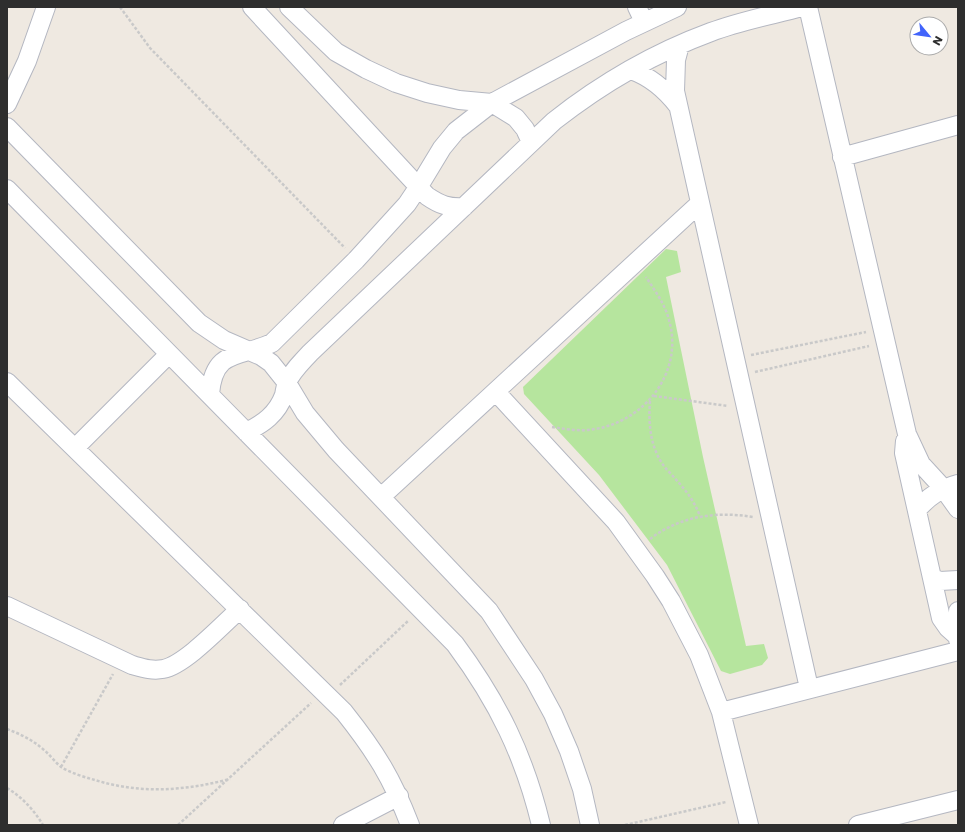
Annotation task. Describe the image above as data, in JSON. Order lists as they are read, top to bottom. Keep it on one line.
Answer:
{"north":"bottom right"}
